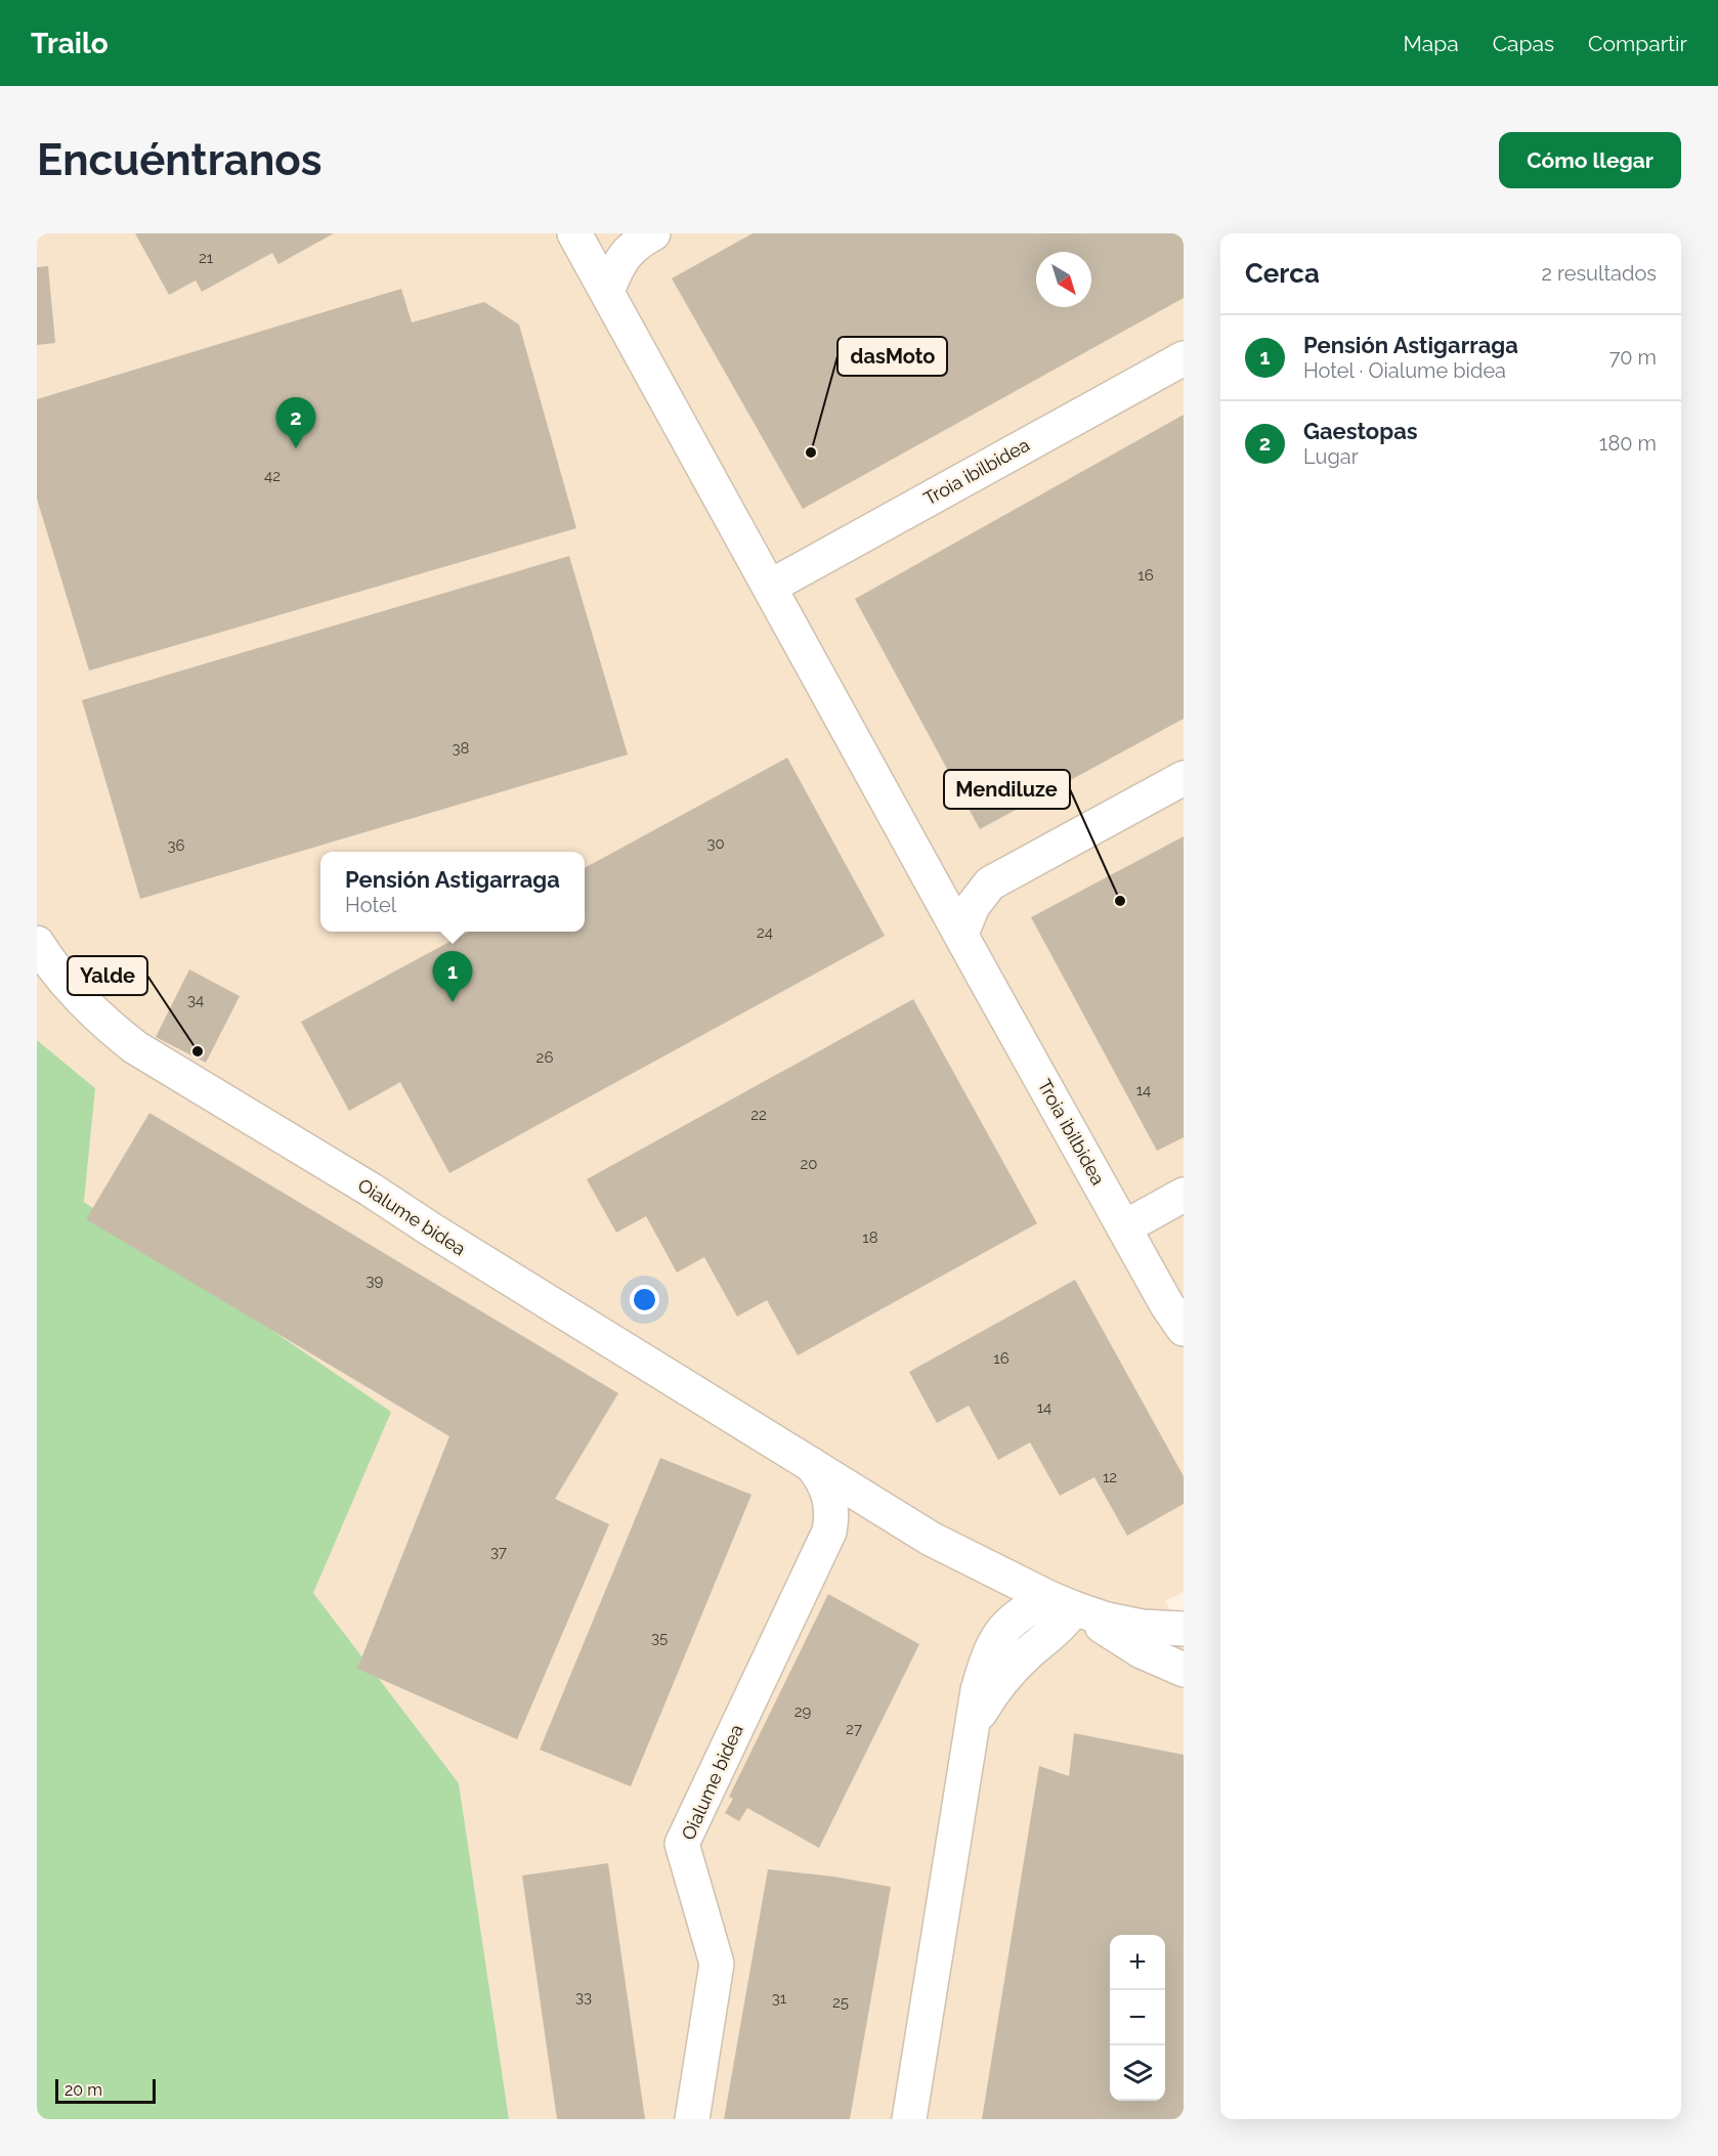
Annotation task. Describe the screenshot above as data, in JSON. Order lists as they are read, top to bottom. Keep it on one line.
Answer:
{"streets":{"street":["Troia ibilbidea","Oialume bidea"]},"places":["dasMoto","Mendiluze","Yalde"],"house_numbers":["21","42","16","38","30","36","24","34","26","14","22","20","18","39","16","14","12","37","35","29","27","33","31","25"],"scale_bar":"20 m","north":"bottom right","page":{"header":"Trailo","nav":["Mapa","Capas","Compartir"],"buttons":"Cómo llegar","title":"Encuéntranos","heading":["Cerca","2 resultados"],"list":[{"mark":"1","name":"Pensión Astigarraga","note":"Hotel · Oialume bidea","value":"70 m"},{"mark":"2","name":"Gaestopas","note":"Lugar","value":"180 m"}],"pins":["2","1"],"popup":["Pensión Astigarraga","Hotel"],"map_buttons":["+","−"],"scale":"20 m"}}
